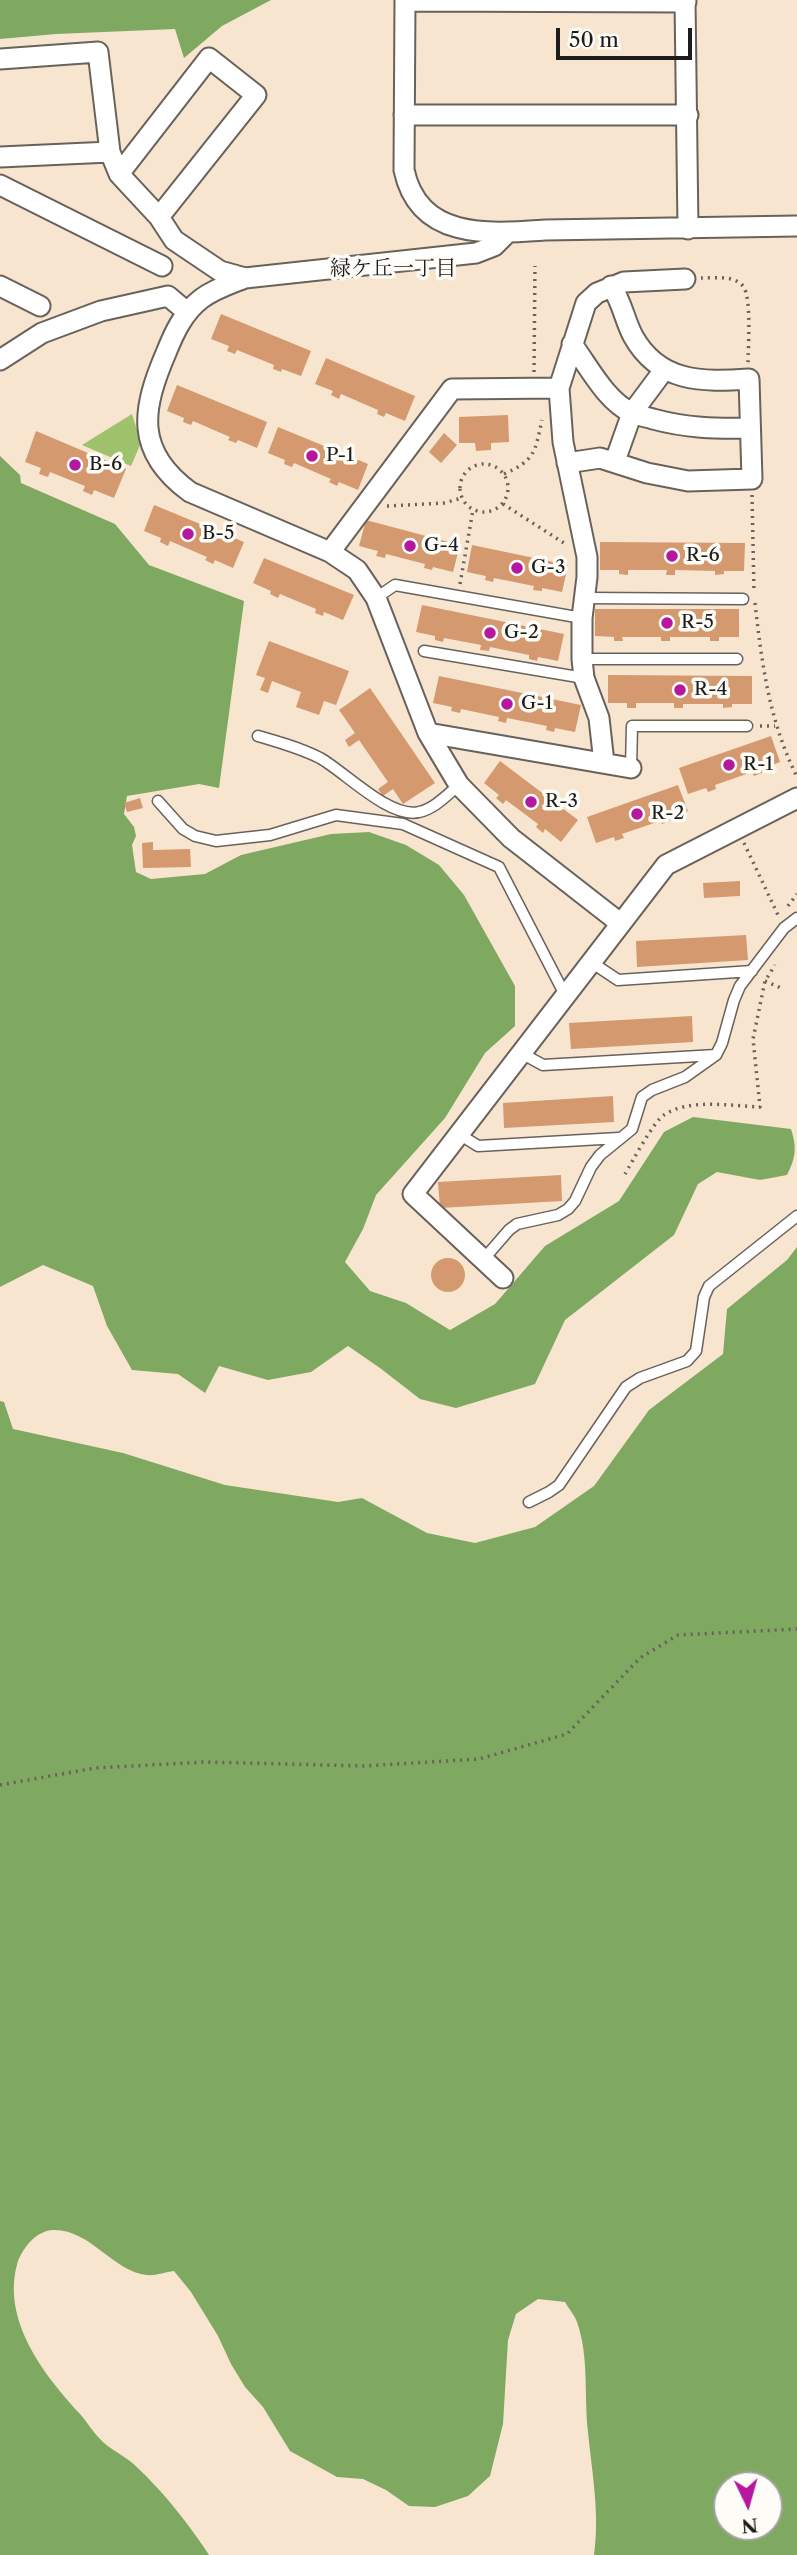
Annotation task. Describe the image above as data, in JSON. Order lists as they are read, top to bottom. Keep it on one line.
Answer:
{"districts":["緑ケ丘一丁目"],"places":["P-1","B-6","B-5","G-4","R-6","G-3","R-5","G-2","R-4","G-1","R-1","R-3","R-2"],"scale_bar":"50 m","north":"bottom"}
